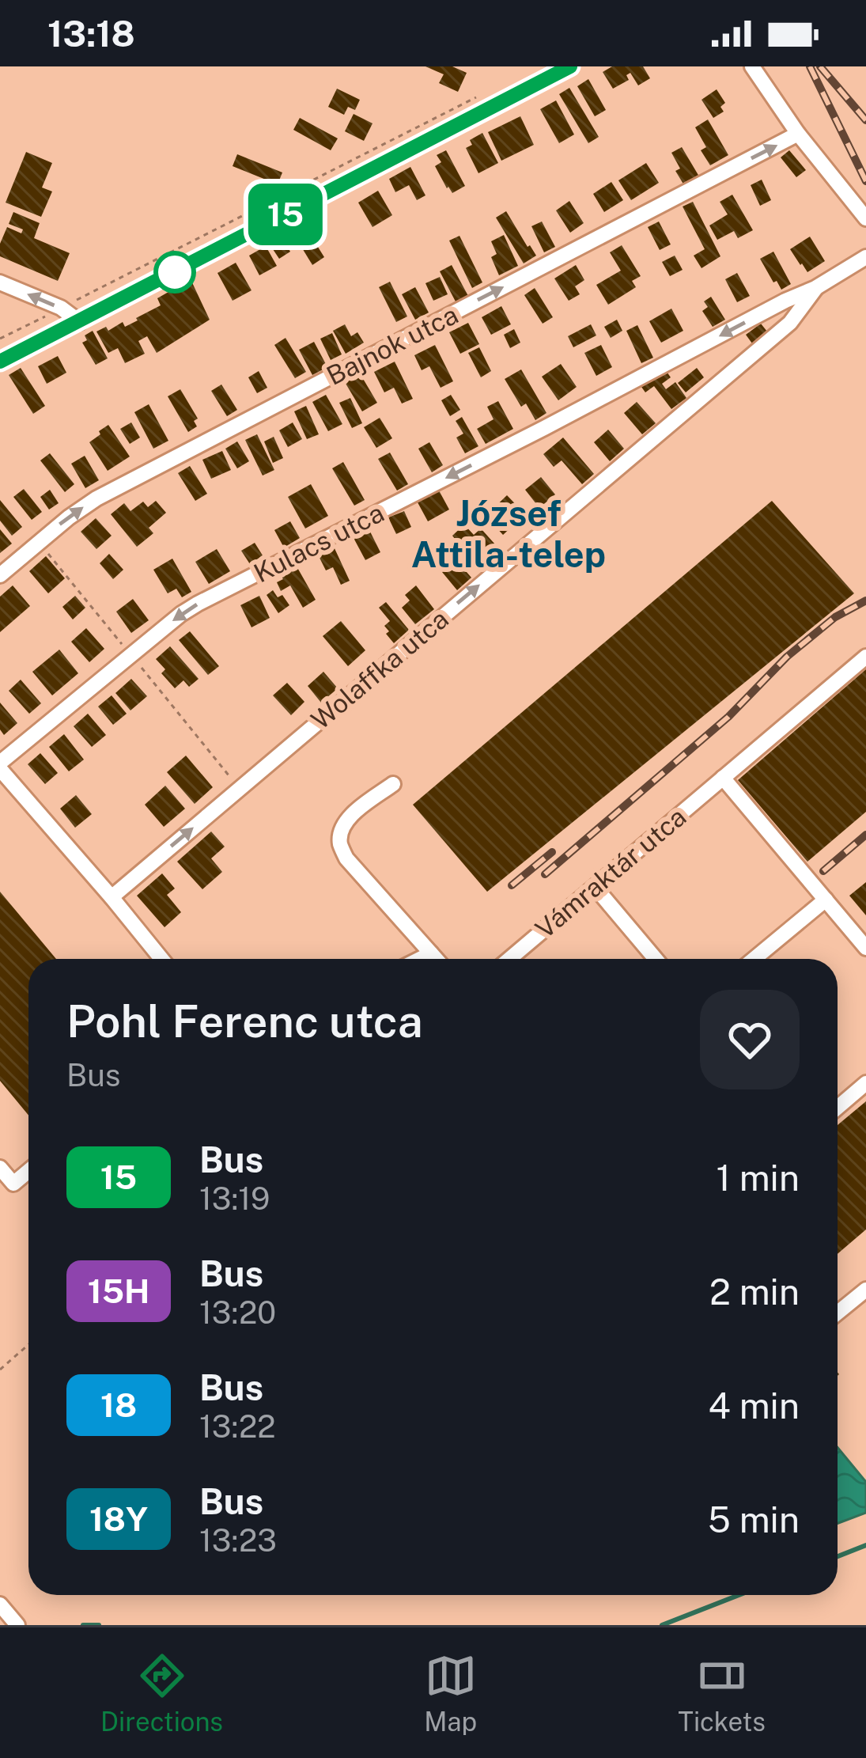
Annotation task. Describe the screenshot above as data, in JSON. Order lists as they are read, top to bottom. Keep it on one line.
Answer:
{"streets":{"street":["Bajnok utca","Kulacs utca","Wolaffka utca","Vámraktár utca"]},"crossings":[["Kulacs utca","Wolaffka utca"]],"one_way":["Bajnok utca","Kulacs utca","Wolaffka utca"],"districts":["József Attila-telep"],"lines":["bus line 15"],"page":{"status":"13:18","on_map":"15","heading":["Pohl Ferenc utca","Bus"],"list":[{"mark":"15","name":"Bus","note":"13:19","value":"1 min"},{"mark":"15H","name":"Bus","note":"13:20","value":"2 min"},{"mark":"18","name":"Bus","note":"13:22","value":"4 min"},{"mark":"18Y","name":"Bus","note":"13:23","value":"5 min"}],"tabs":["Directions","Map","Tickets"]}}
